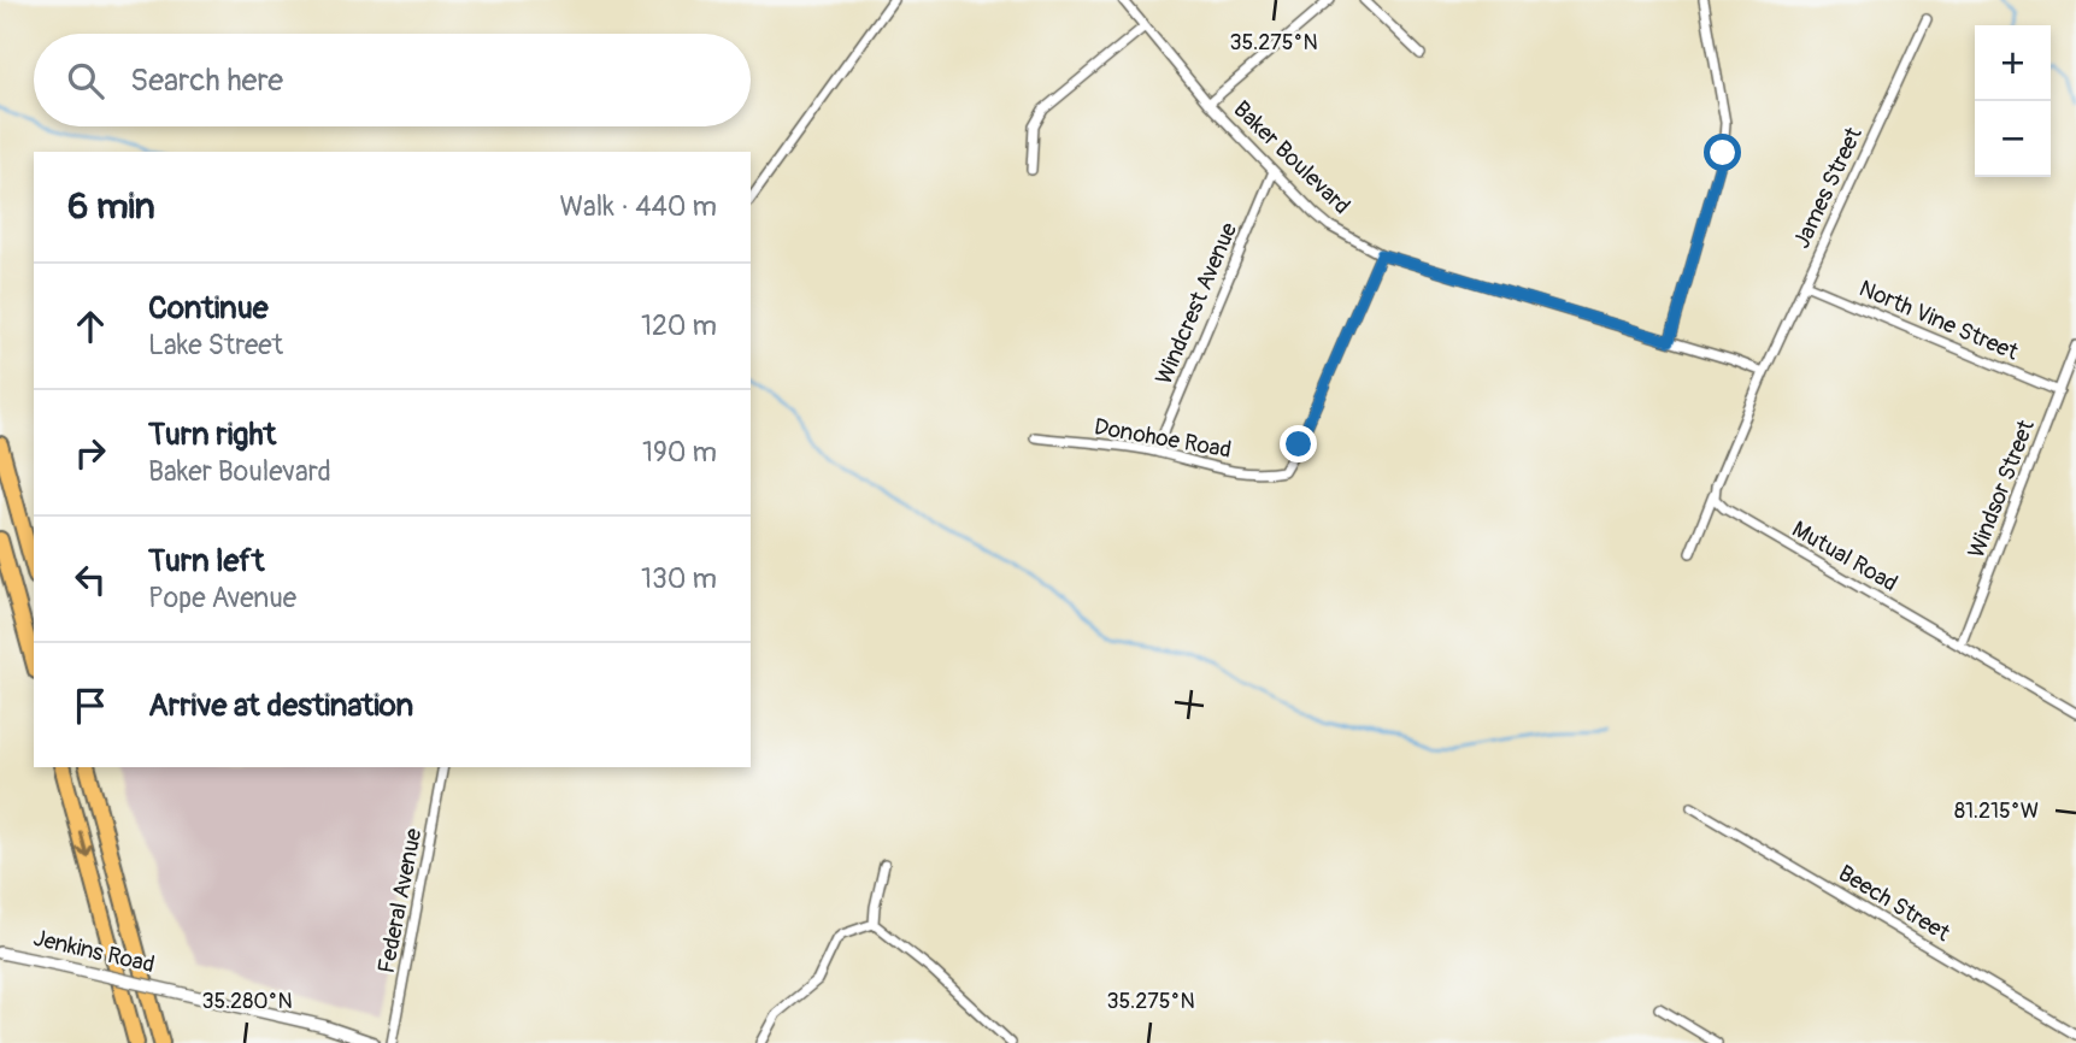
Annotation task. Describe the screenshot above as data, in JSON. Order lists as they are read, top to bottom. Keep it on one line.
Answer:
{"streets":{"street":["Baker Boulevard","James Street","Windcrest Avenue","North Vine Street","Donohoe Road","Windsor Street","Mutual Road","Federal Avenue","Beech Street","Jenkins Road"]},"crossings":[["Baker Boulevard","James Street"],["Baker Boulevard","Windcrest Avenue"],["Baker Boulevard","Donohoe Road"],["James Street","North Vine Street"],["Windcrest Avenue","Donohoe Road"],["North Vine Street","Windsor Street"],["Windsor Street","Mutual Road"]],"page":{"map_buttons":["+","−"],"search":"Search here","heading":["6 min","Walk · 440 m"],"list":[["Continue","Lake Street","120 m"],["Turn right","Baker Boulevard","190 m"],["Turn left","Pope Avenue","130 m"],"Arrive at destination"]},"coordinates":["35.275°N","81.215°W","35.280°N"]}
